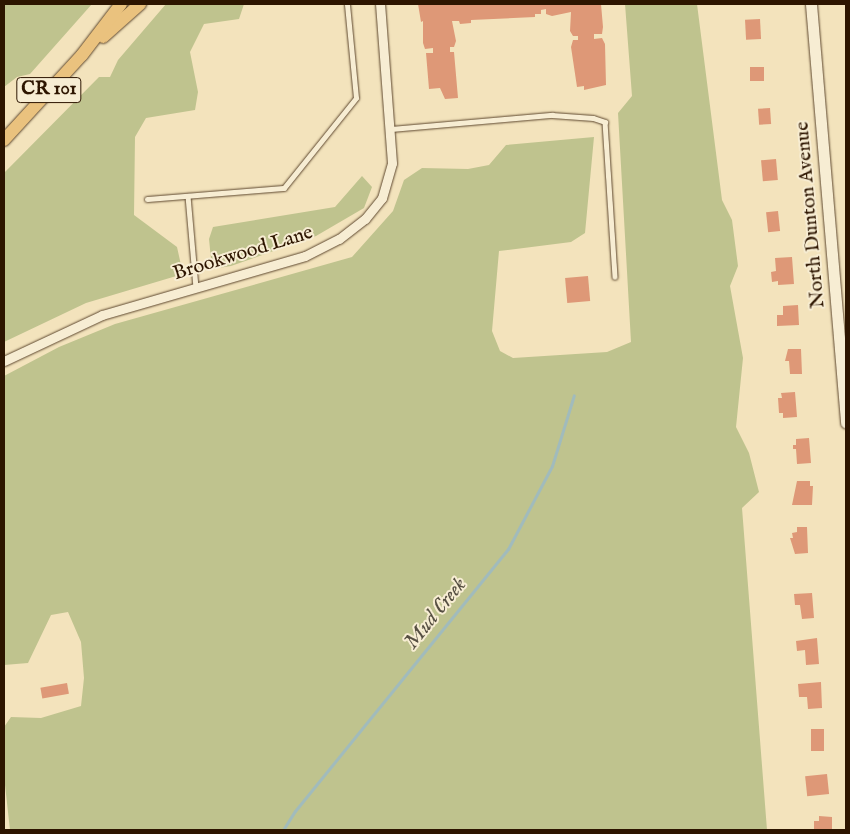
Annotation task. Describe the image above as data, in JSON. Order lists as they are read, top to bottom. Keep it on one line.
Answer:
{"streets":{"main road":["CR 101"],"street":["North Dunton Avenue","Brookwood Lane"]},"water":["Mud Creek"]}
